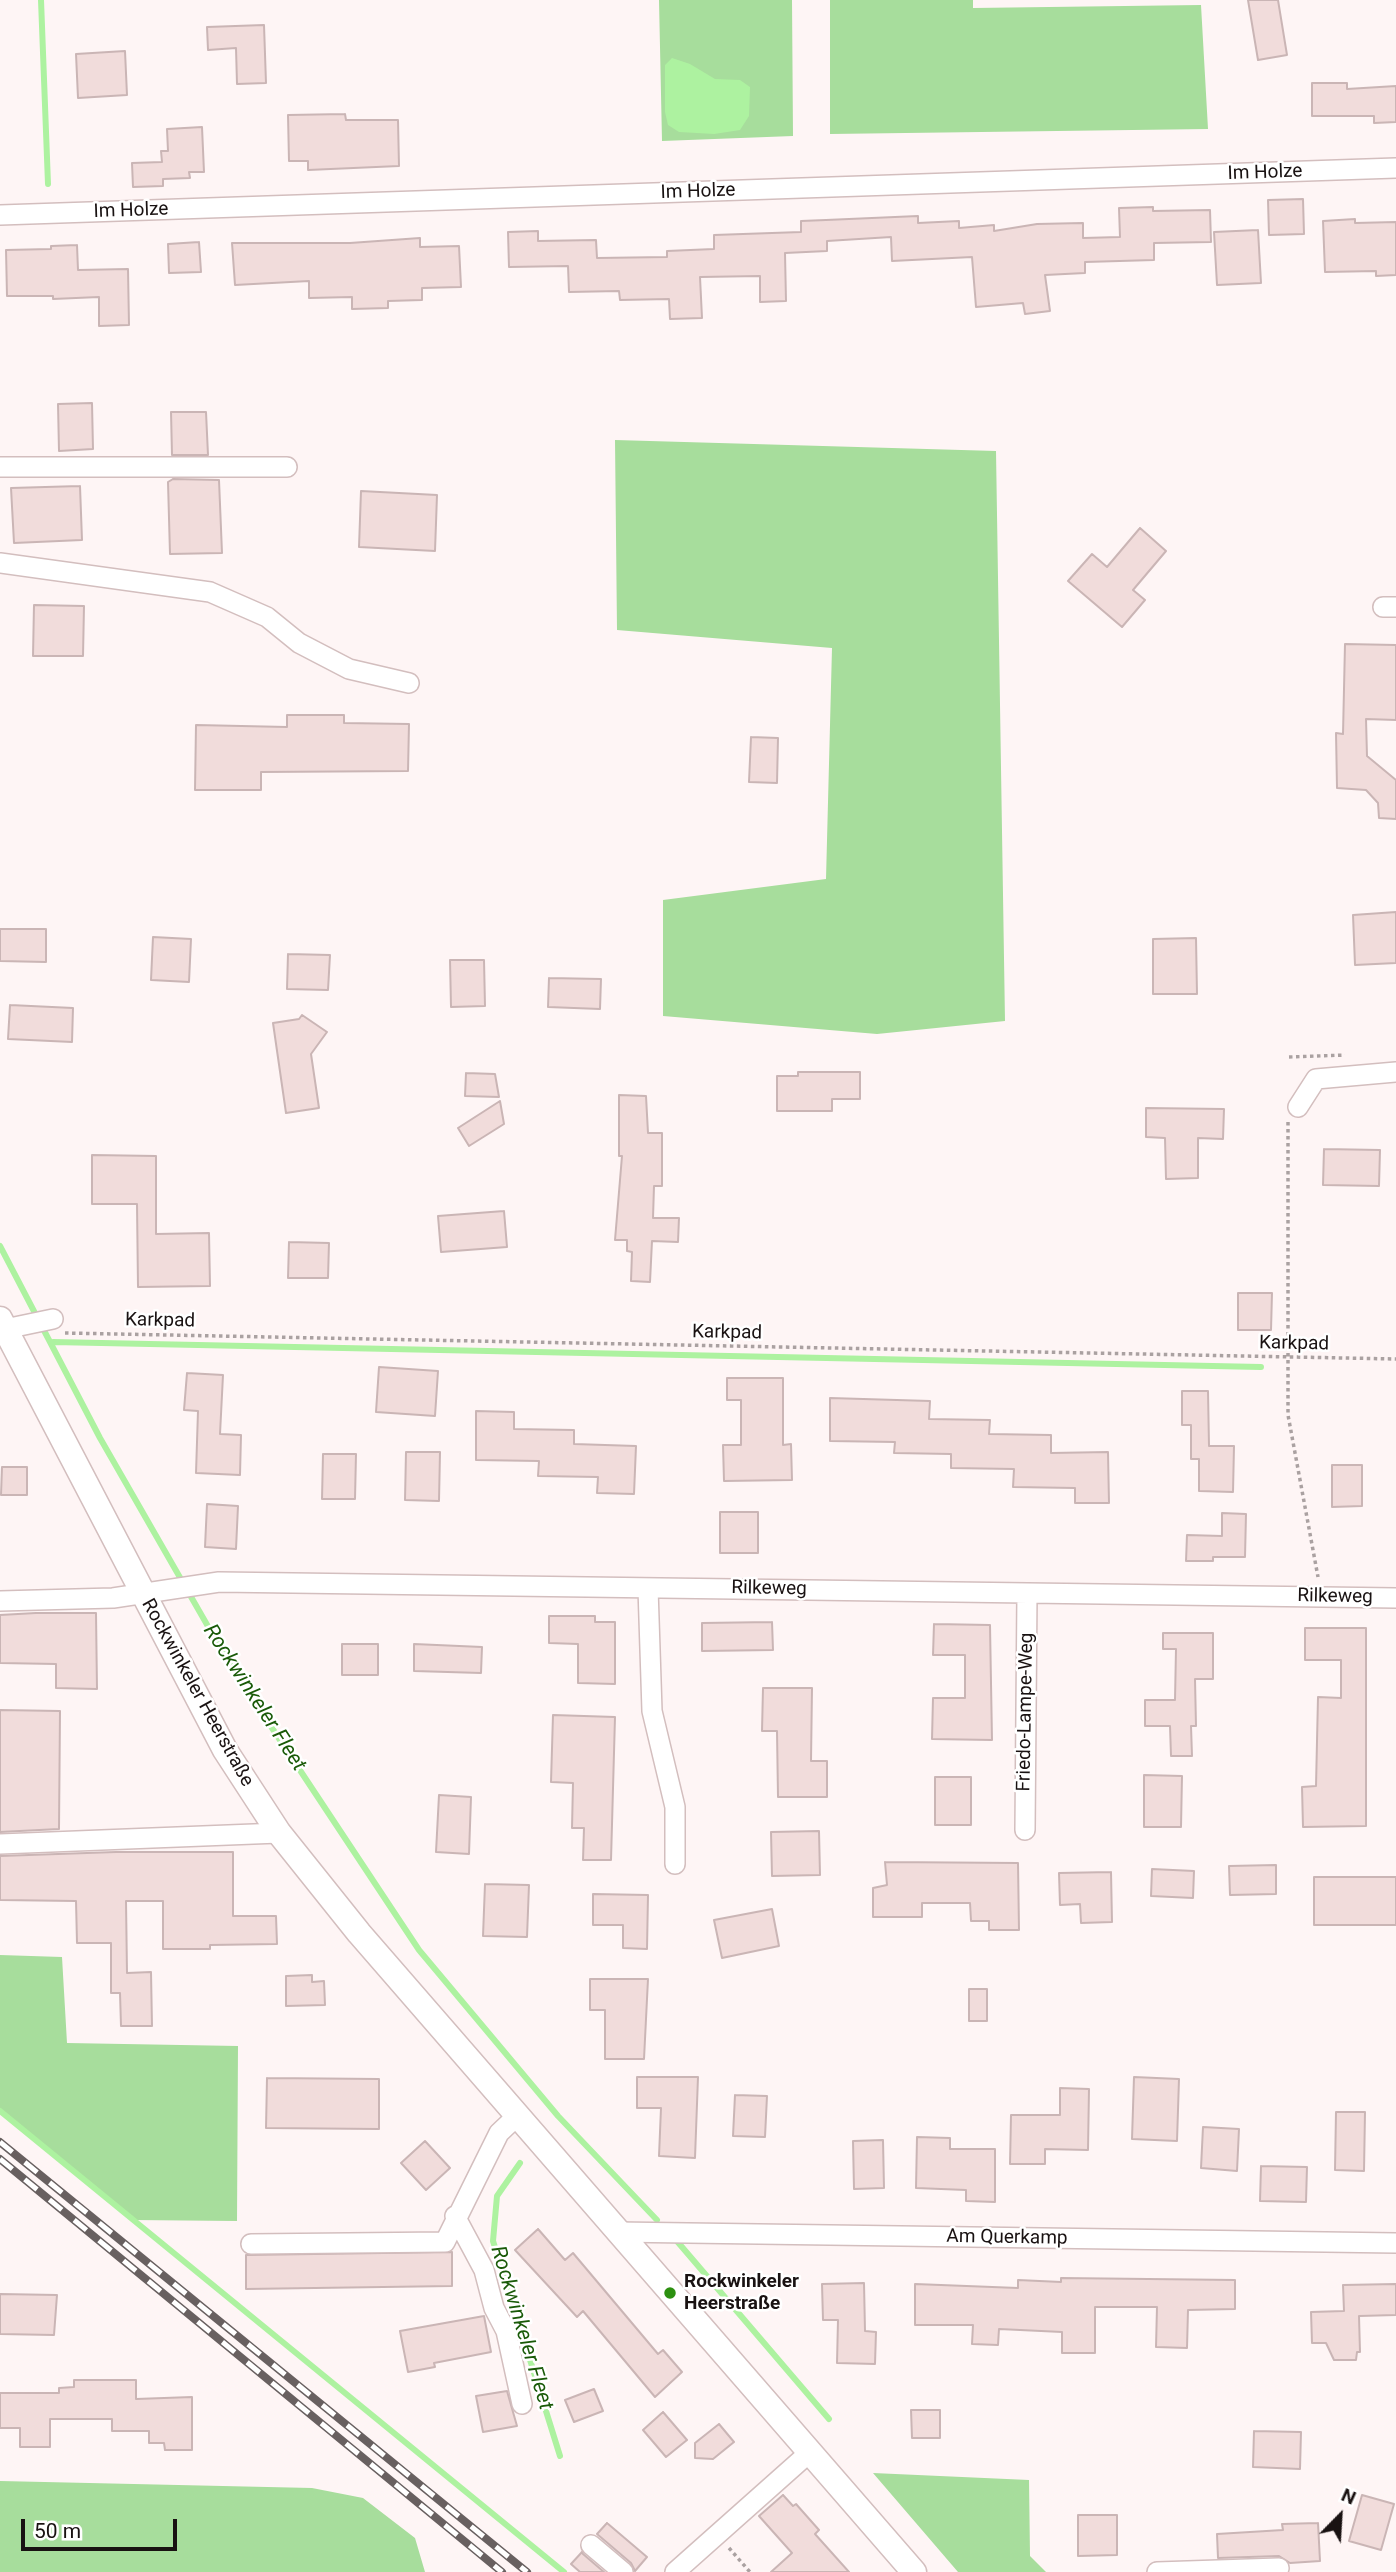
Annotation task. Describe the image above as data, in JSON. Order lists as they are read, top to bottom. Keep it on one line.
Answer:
{"streets":{"main road":["Rockwinkeler Heerstraße"],"street":["Im Holze","Rilkeweg","Friedo-Lampe-Weg","Am Querkamp"],"path":["Karkpad"]},"crossings":[["Rilkeweg","Rockwinkeler Heerstraße"],["Rilkeweg","Friedo-Lampe-Weg"],["Rockwinkeler Heerstraße","Am Querkamp"]],"water":["Rockwinkeler Fleet"],"places":["Rockwinkeler Heerstraße"],"scale_bar":"50 m","north":"top right"}
